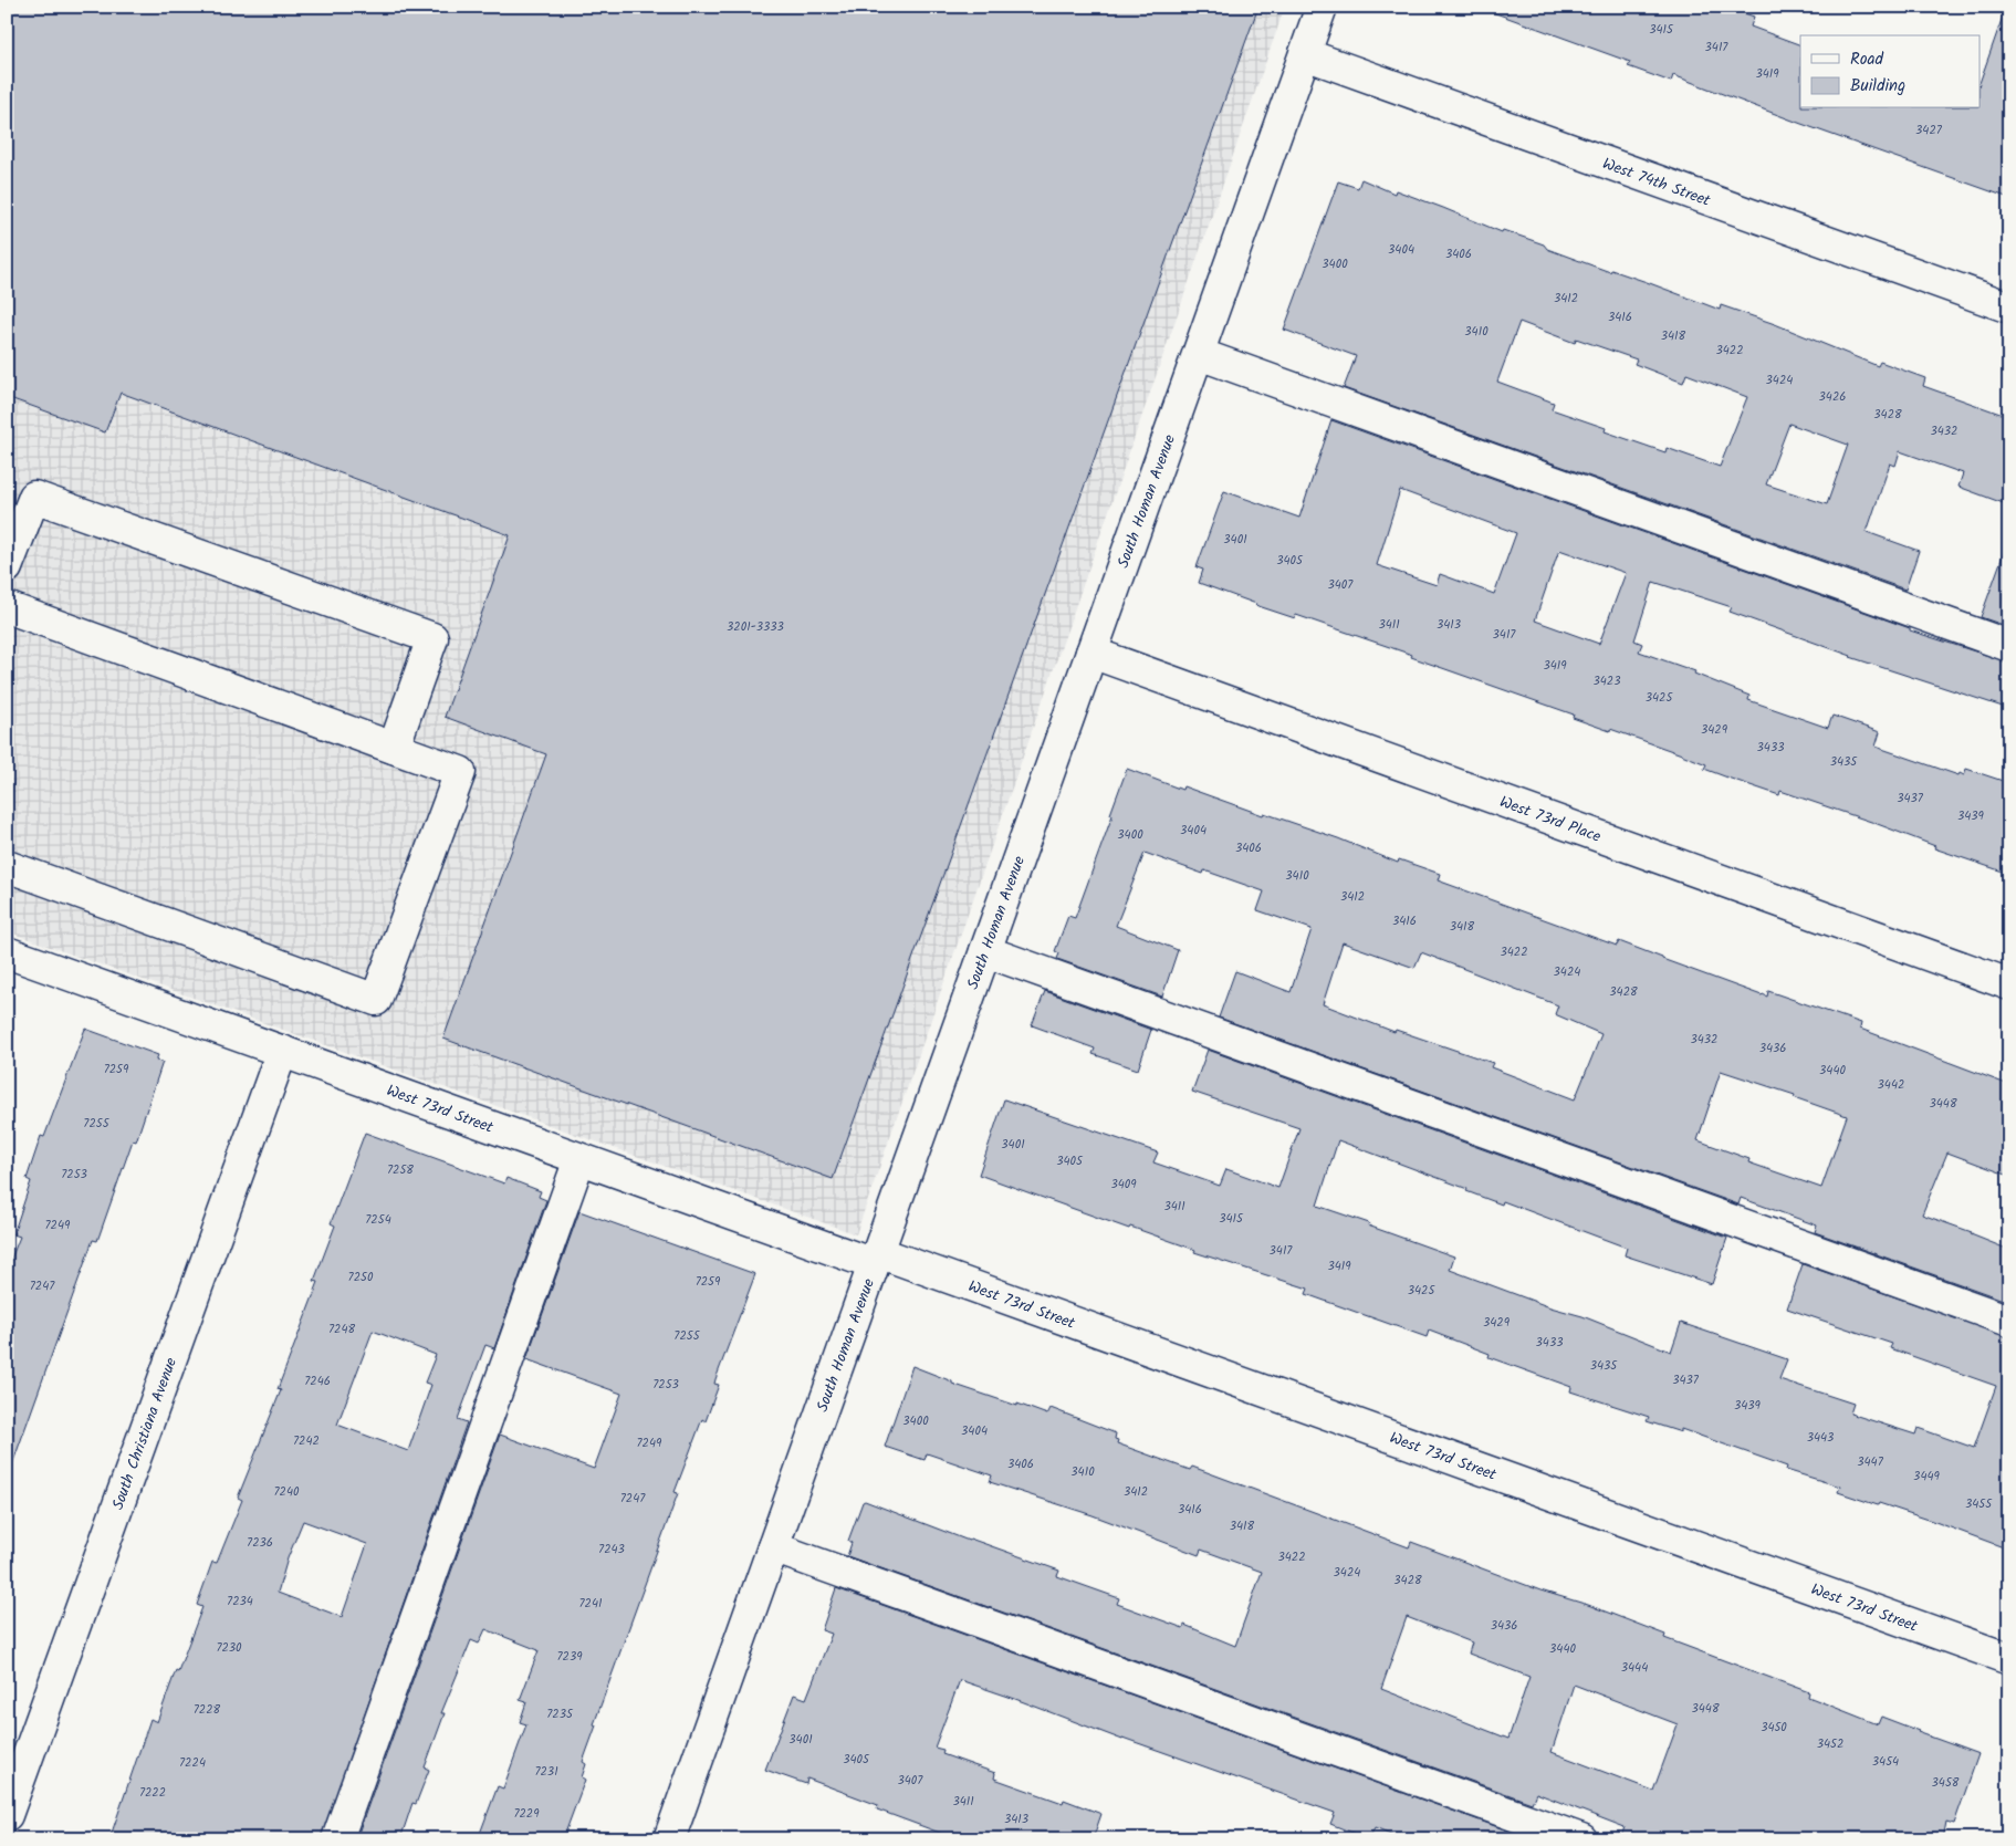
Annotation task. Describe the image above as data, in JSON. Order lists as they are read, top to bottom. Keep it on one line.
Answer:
{"streets":{"street":["West 74th Street","South Homan Avenue","West 73rd Place","West 73rd Street","South Christiana Avenue"]},"crossings":[["West 74th Street","South Homan Avenue"],["South Homan Avenue","West 73rd Place"],["South Homan Avenue","West 73rd Street"],["West 73rd Street","South Christiana Avenue"]],"house_numbers":["3415","3417","3419","3427","3404","3406","3400","3412","3416","3410","3418","3422","3424","3426","3428","3432","3401","3405","3407","3411","3413","3201-3333","3417","3419","3423","3425","3429","3433","3435","3437","3439","3404","3400","3406","3410","3412","3416","3418","3422","3424","3428","3432","3436","7259","3440","3442","3448","7255","3401","3405","7258","7253","3409","3411","3415","7254","7249","3417","3419","7250","7259","7247","3425","3429","7248","7255","3433","3435","3437","7246","7253","3439","3400","3404","3443","7242","7249","3447","3406","3410","3449","7240","3412","7247","3455","3416","3418","7236","7243","3422","3424","3428","7234","7241","3436","7230","3440","7239","3444","3448","7228","7235","3450","3401","3452","3405","3454","7224","7231","3407","3458","7222","3411","7229","3413"],"legend":["Road","Building"]}
